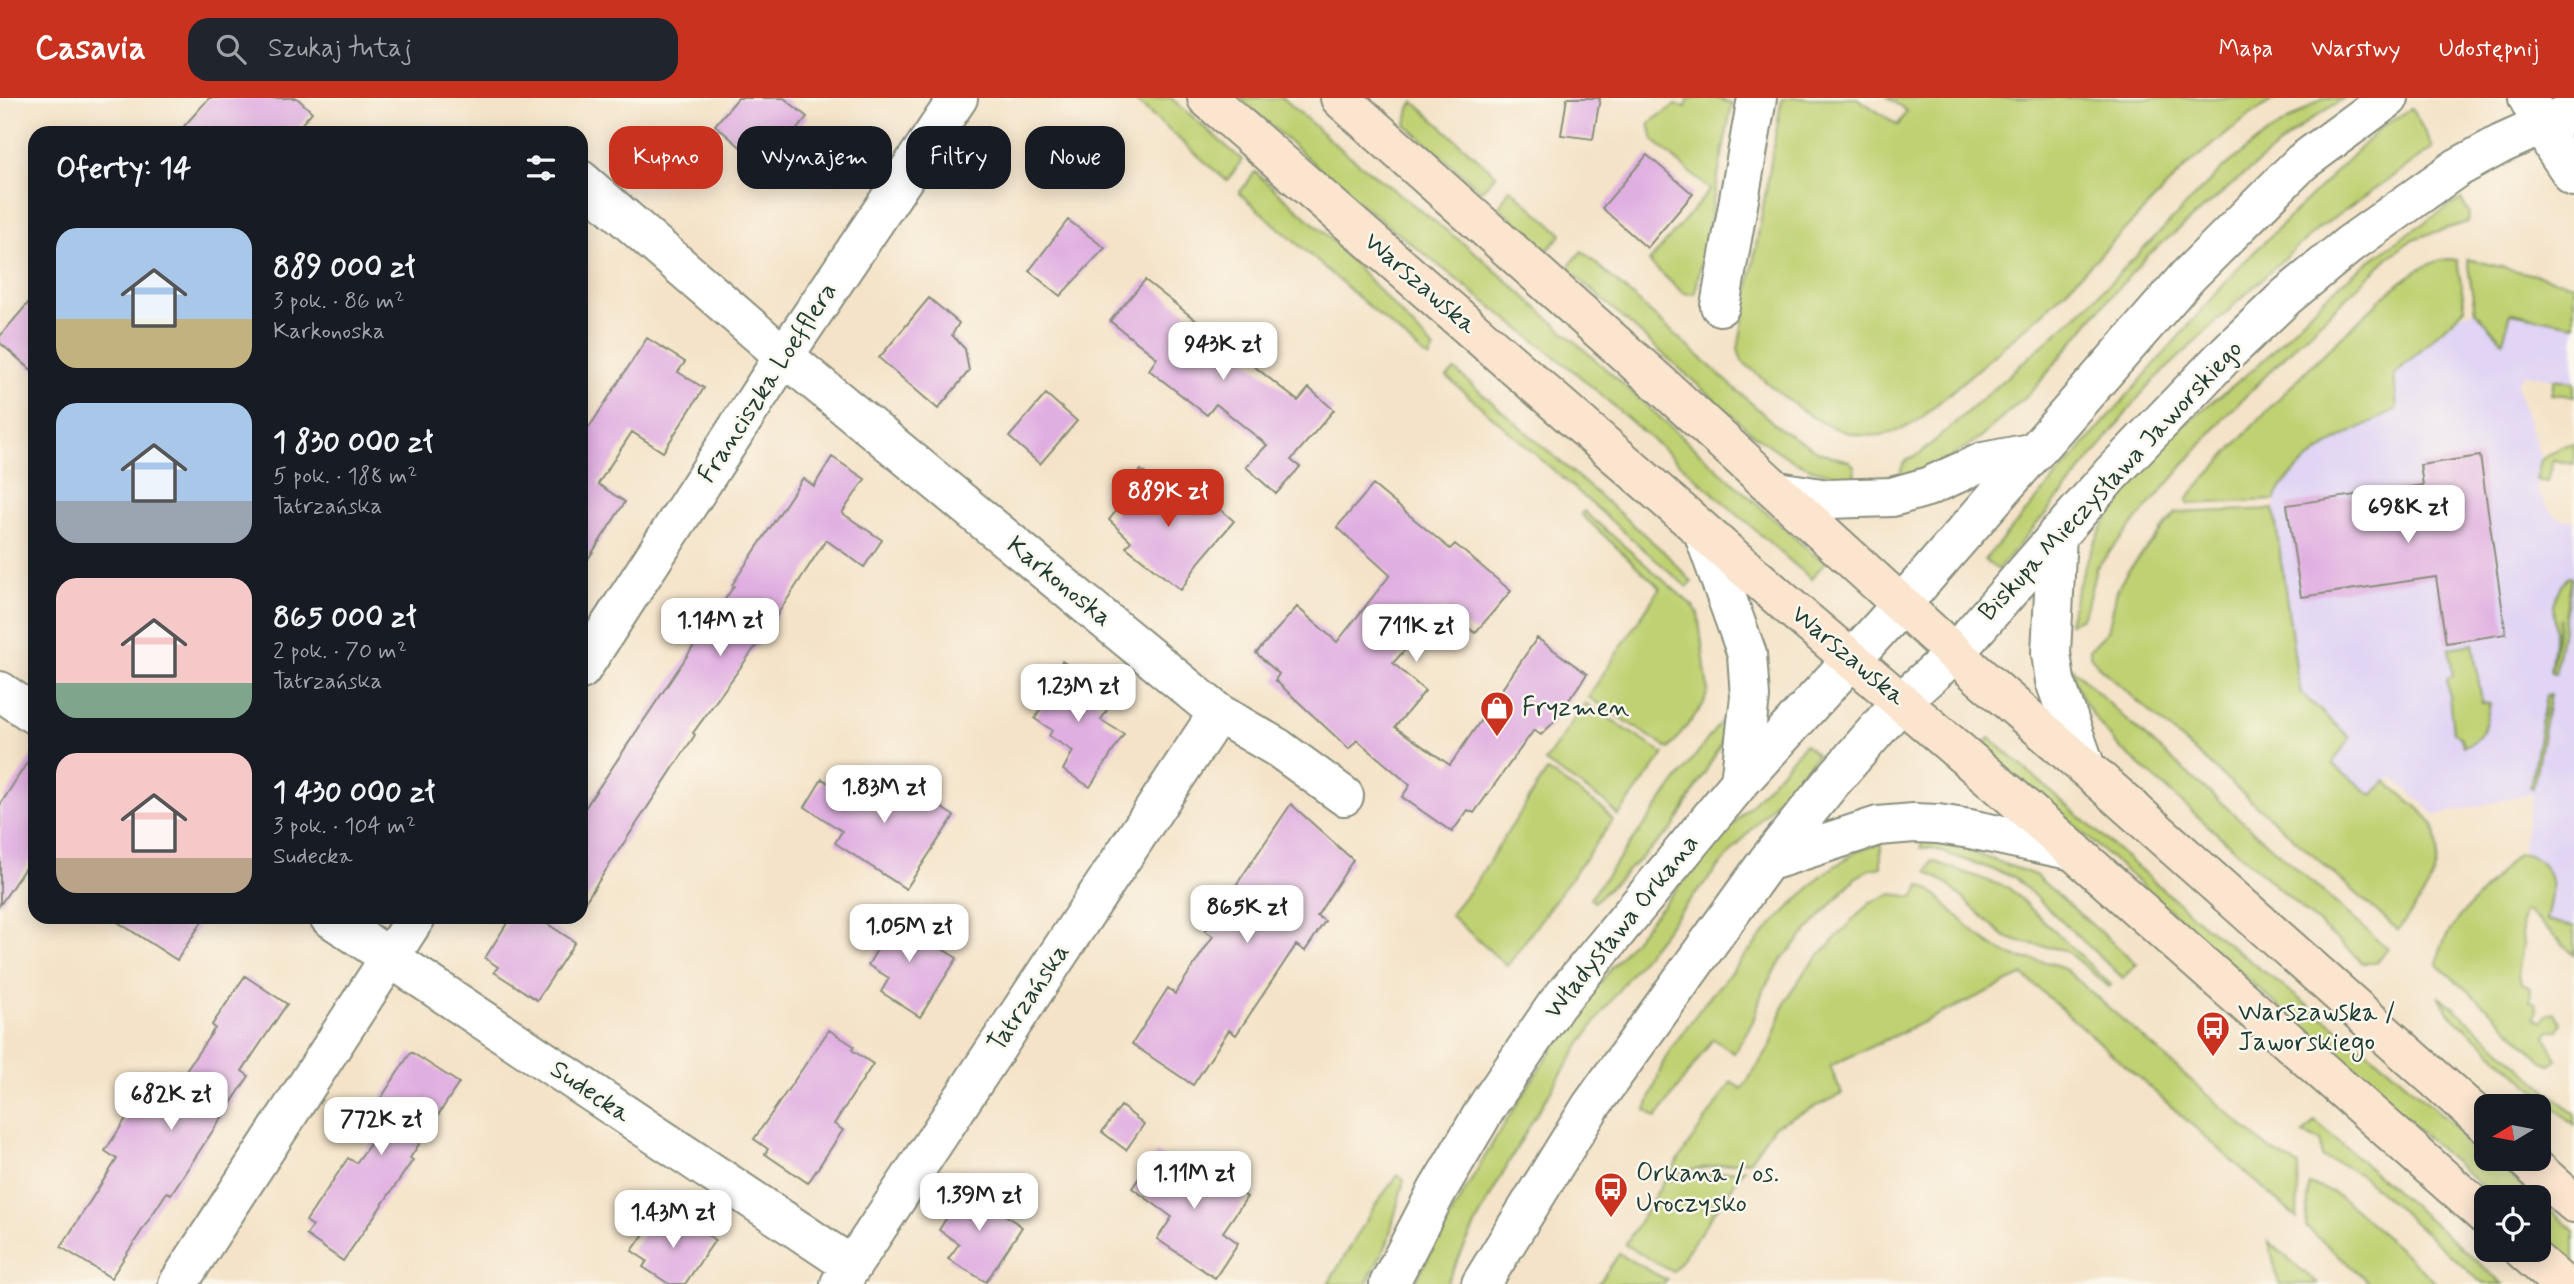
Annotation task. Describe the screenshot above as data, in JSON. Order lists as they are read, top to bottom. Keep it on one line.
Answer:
{"streets":{"main road":["Warszawska"],"street":["Franciszka Loefflera","Biskupa Mieczysława Jaworskiego","Karkonoska","Władysława Orkana","Tatrzańska","Sudecka"]},"crossings":[["Warszawska","Biskupa Mieczysława Jaworskiego"],["Warszawska","Władysława Orkana"],["Franciszka Loefflera","Karkonoska"],["Karkonoska","Tatrzańska"],["Tatrzańska","Sudecka"]],"places":{"shop":["Fryzmen"],"bus stop":["Warszawska / Jaworskiego","Orkana / os. Uroczysko"]},"north":"left","page":{"header":"Casavia","search":"Szukaj tutaj","nav":["Mapa","Warstwy","Udostępnij"],"chip":["Kupno","Wynajem","Filtry","Nowe"],"heading":"Oferty: 14","list":[{"name":"889 000 zł","note":"3 pok. · 86 m² · Karkonoska"},{"name":"1 830 000 zł","note":"5 pok. · 188 m² · Tatrzańska"},{"name":"865 000 zł","note":"2 pok. · 70 m² · Tatrzańska"},{"name":"1 430 000 zł","note":"3 pok. · 104 m² · Sudecka"}],"price":["943K zł","889K zł","698K zł","1.14M zł","711K zł","1.23M zł","1.83M zł","865K zł","1.05M zł","682K zł","772K zł","1.11M zł","1.39M zł","1.43M zł"]}}
